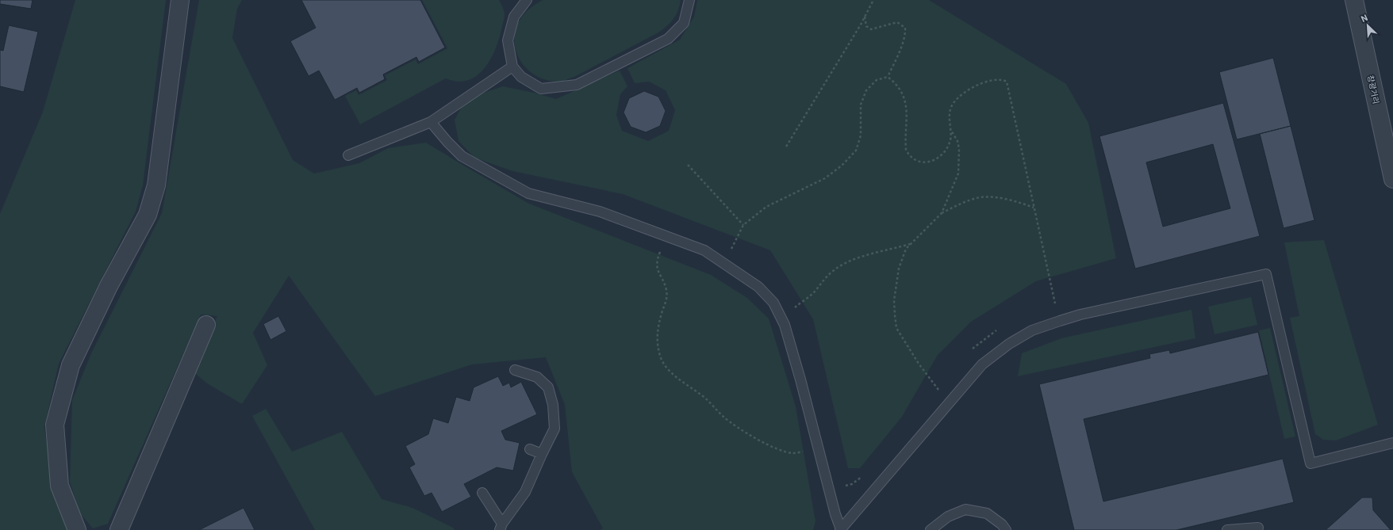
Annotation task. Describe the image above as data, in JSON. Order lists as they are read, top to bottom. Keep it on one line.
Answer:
{"streets":{"street":["창광거리"]},"north":"top left"}
